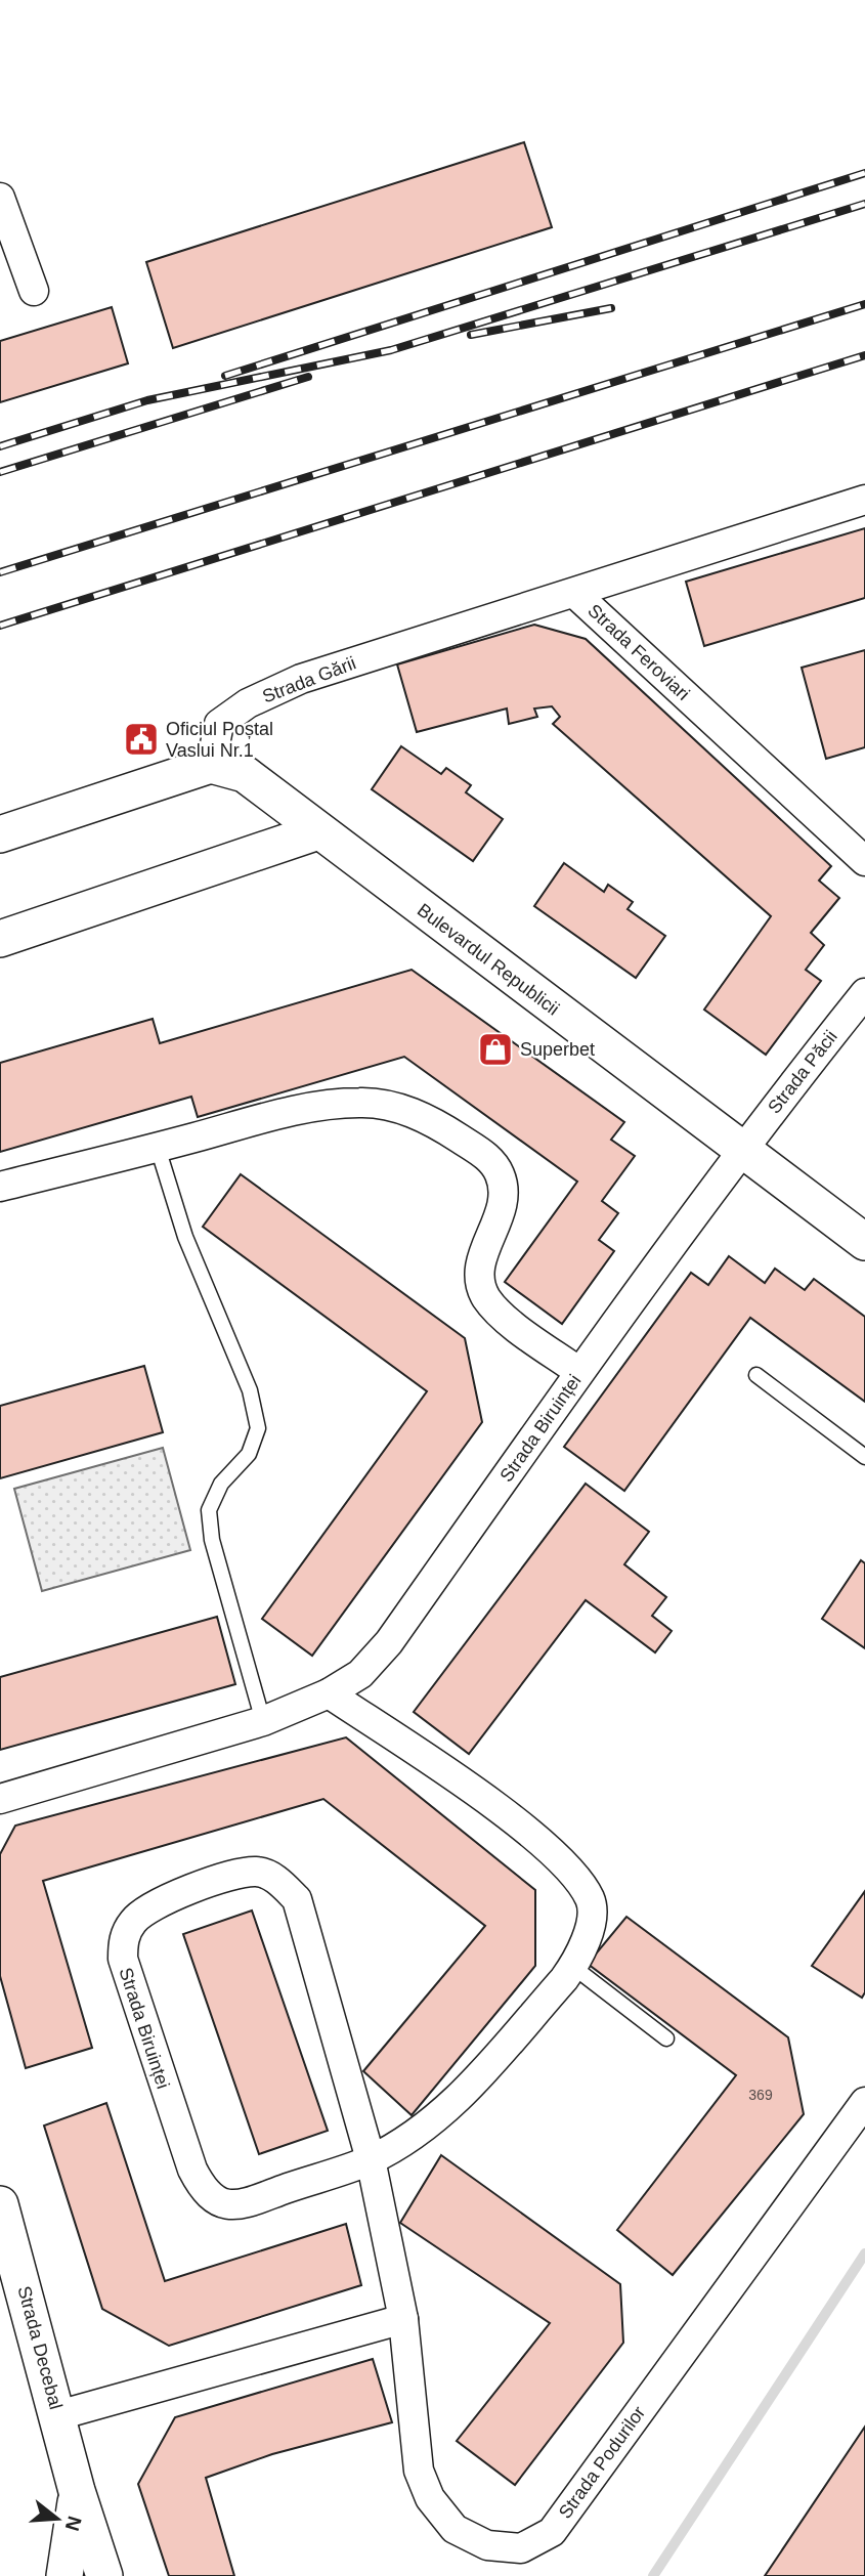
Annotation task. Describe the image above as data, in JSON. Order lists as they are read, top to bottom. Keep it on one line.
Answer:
{"streets":{"street":["Strada Feroviari","Strada Gării","Bulevardul Republicii","Strada Păcii","Strada Biruinței","Strada Decebal","Strada Podurilor"]},"crossings":[["Strada Feroviari","Strada Gării"],["Strada Gării","Bulevardul Republicii"],["Bulevardul Republicii","Strada Păcii"],["Bulevardul Republicii","Strada Biruinței"],["Strada Păcii","Strada Biruinței"],["Strada Biruinței","Strada Podurilor"]],"places":{"public building":["Oficiul Poștal Vaslui Nr.1"],"shop":["Superbet"]},"house_numbers":["369"],"north":"right"}
